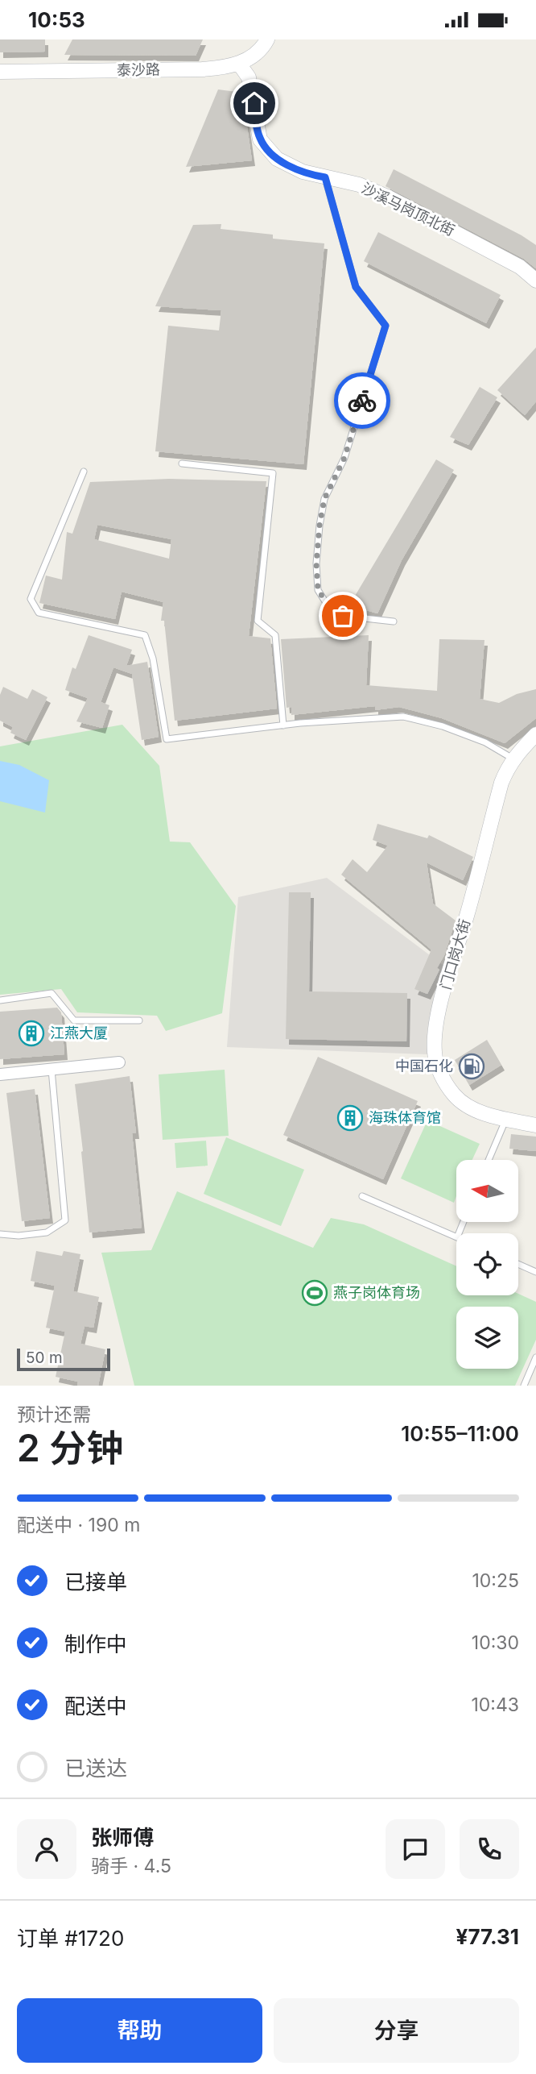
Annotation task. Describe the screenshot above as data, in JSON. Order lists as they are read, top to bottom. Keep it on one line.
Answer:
{"streets":{"street":["泰沙路","沙溪马岗顶北街","门口岗大街"]},"crossings":[["泰沙路","沙溪马岗顶北街"]],"places":{"building":["江燕大厦","海珠体育馆"],"fuel station":["中国石化"],"sports":["燕子岗体育场"]},"scale_bar":"50 m","north":"left","page":{"status":"10:53","scale":"50 m","heading":["2 分钟","预计还需","10:55–11:00"],"panel":["张师傅","骑手 · 4.5","订单 #1720","¥77.31"],"bar":"配送中 · 190 m","list":[["已接单","10:25"],["制作中","10:30"],["配送中","10:43"],"已送达"],"buttons":["帮助","分享"]}}
